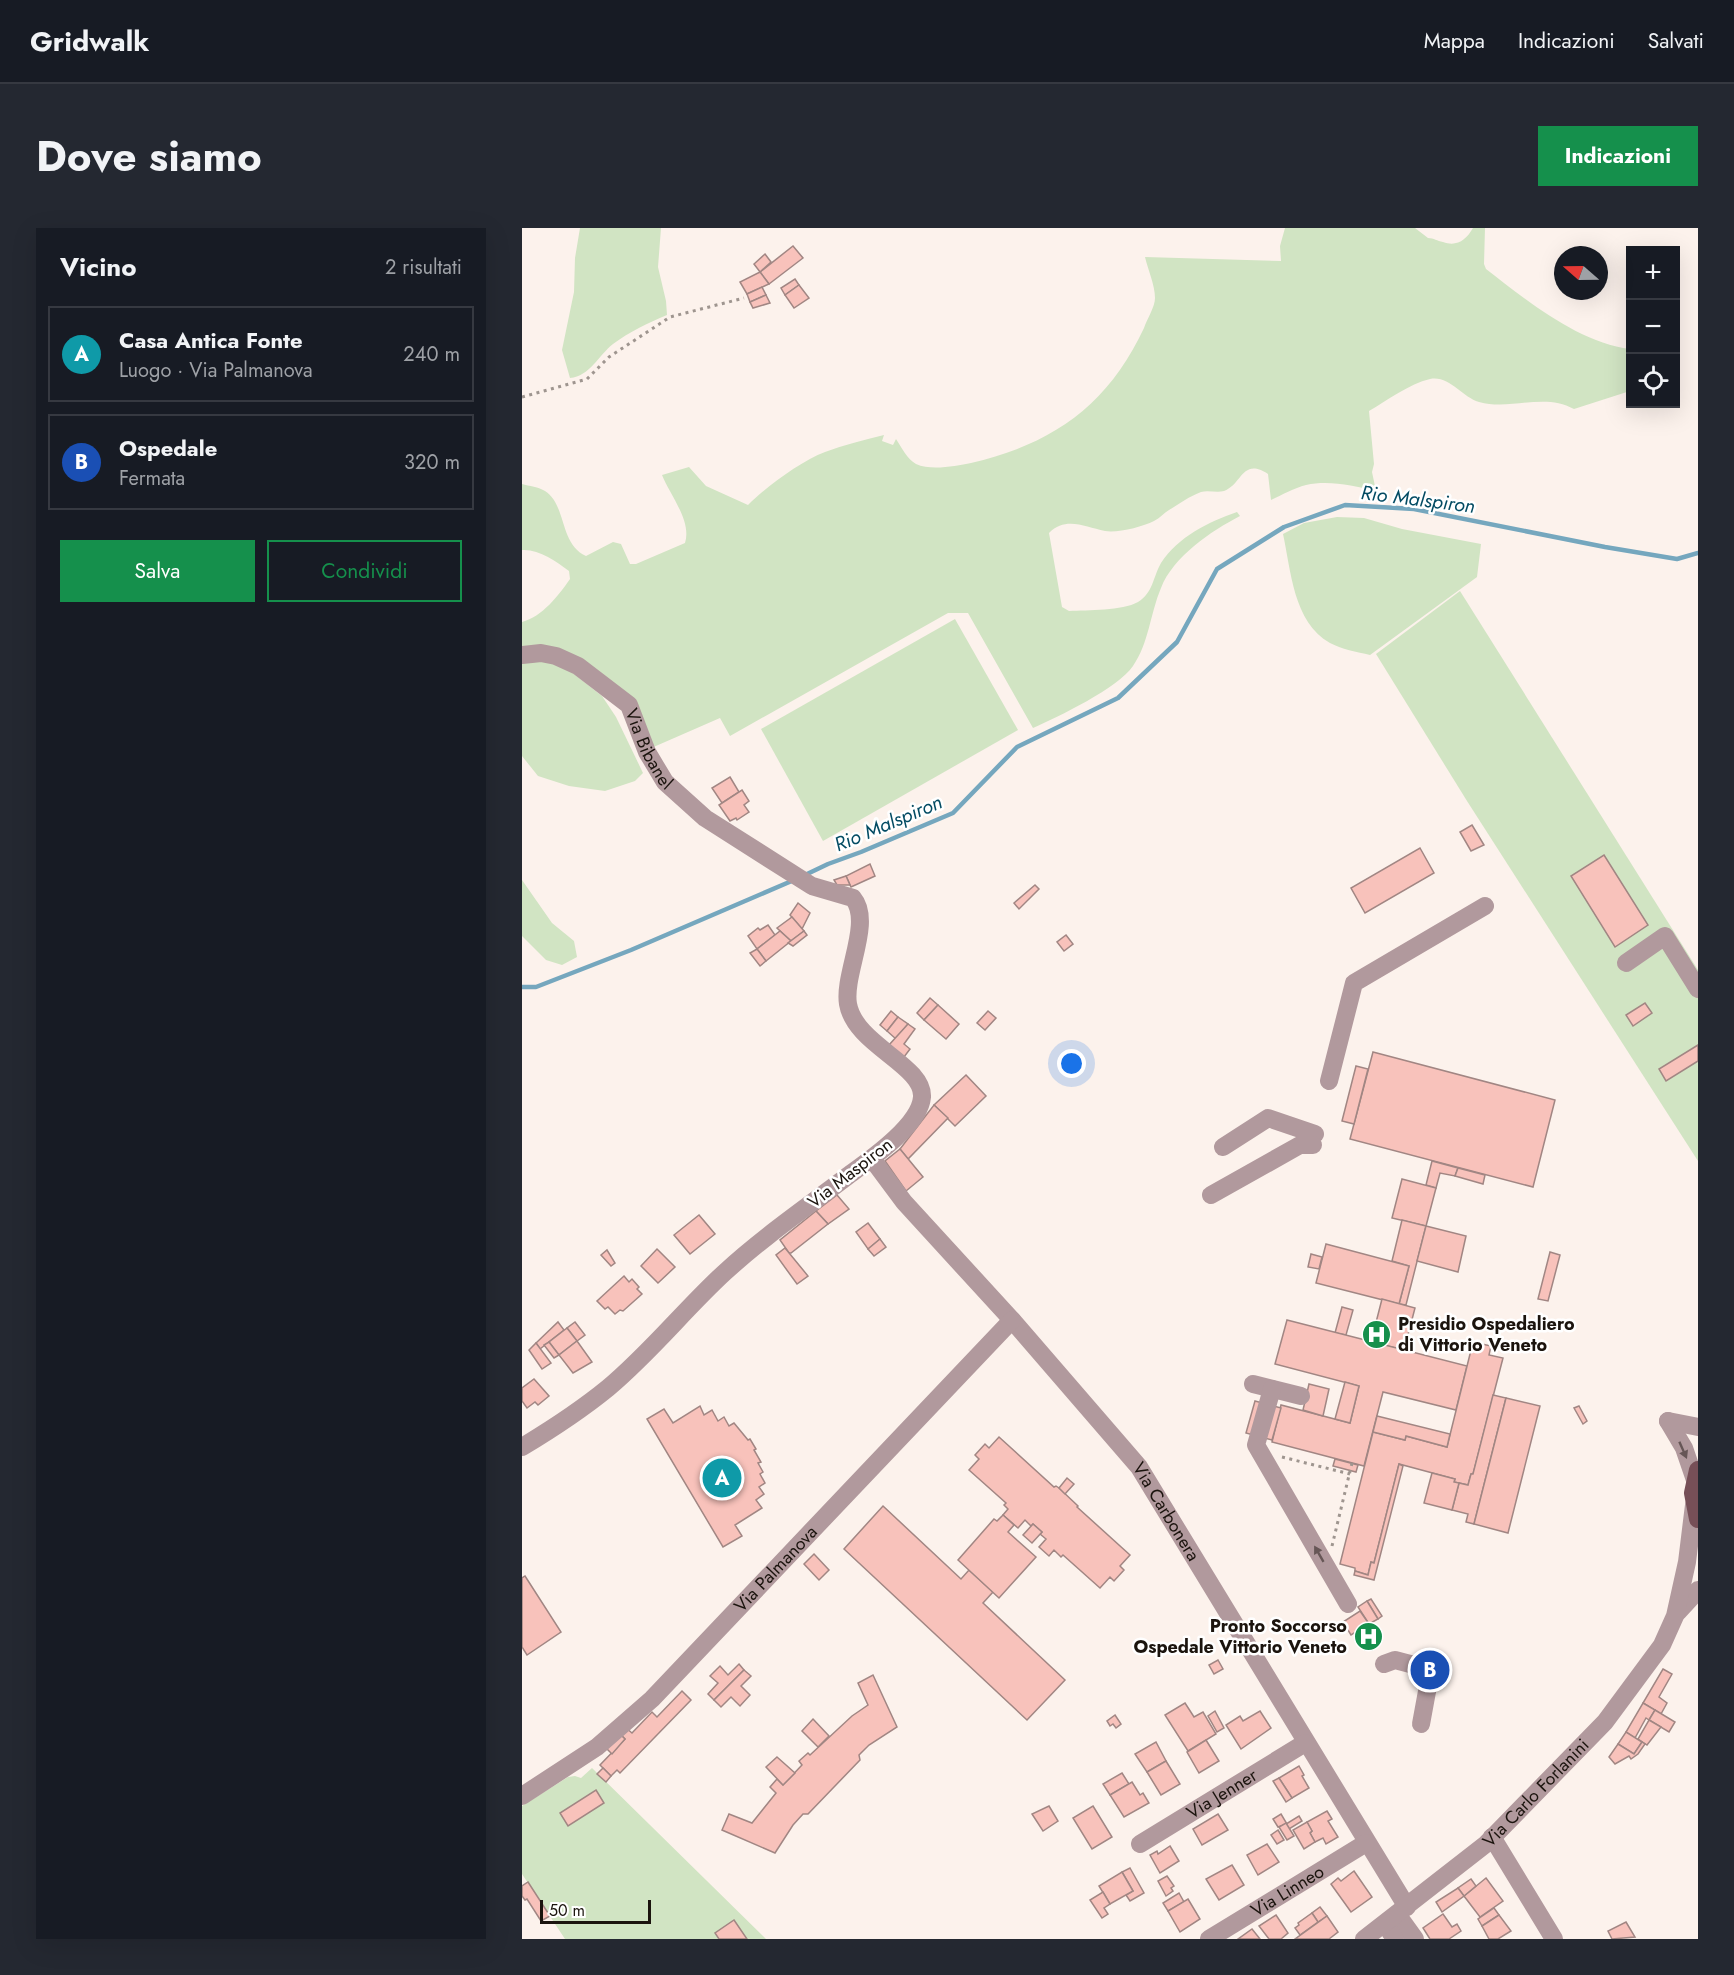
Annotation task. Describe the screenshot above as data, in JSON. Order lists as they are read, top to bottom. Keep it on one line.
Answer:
{"streets":{"street":["Via Bibanel","Via Maspiron","Via Carbonera","Via Palmanova","Via Carlo Forlanini","Via Jenner","Via Linneo"]},"crossings":[["Via Bibanel","Via Maspiron"],["Via Maspiron","Via Carbonera"],["Via Carbonera","Via Palmanova"],["Via Carbonera","Via Carlo Forlanini"],["Via Carbonera","Via Jenner"],["Via Carbonera","Via Linneo"]],"water":["Rio Malspiron"],"places":{"hospital":["Presidio Ospedaliero di Vittorio Veneto","Pronto Soccorso Ospedale Vittorio Veneto"]},"scale_bar":"50 m","north":"left","page":{"header":"Gridwalk","nav":["Mappa","Indicazioni","Salvati"],"title":"Dove siamo","buttons":["Indicazioni",["Salva","Condividi"]],"heading":["Vicino","2 risultati"],"map_buttons":["+","−"],"list":[{"mark":"A","name":"Casa Antica Fonte","note":"Luogo · Via Palmanova","value":"240 m"},{"mark":"B","name":"Ospedale","note":"Fermata","value":"320 m"}],"pins":["A","B"],"scale":"50 m"}}
